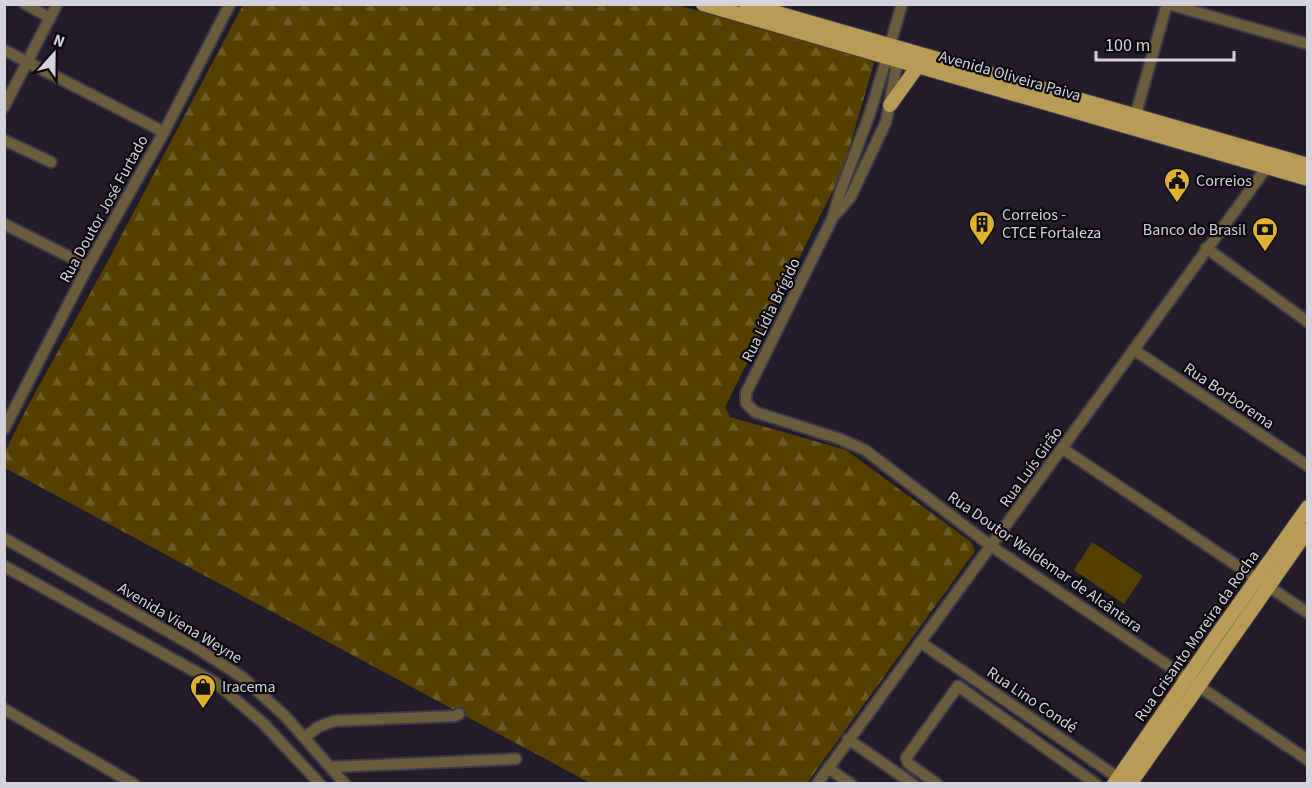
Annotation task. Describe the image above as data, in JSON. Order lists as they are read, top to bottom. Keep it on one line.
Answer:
{"streets":{"main road":["Avenida Oliveira Paiva","Rua Crisanto Moreira da Rocha"],"street":["Rua Doutor José Furtado","Rua Lídia Brígido","Rua Borborema","Rua Luís Girão","Rua Doutor Waldemar de Alcântara","Avenida Viena Weyne","Rua Lino Condé"]},"crossings":[["Avenida Oliveira Paiva","Rua Lídia Brígido"],["Avenida Oliveira Paiva","Rua Luís Girão"],["Rua Lídia Brígido","Rua Doutor Waldemar de Alcântara"],["Rua Borborema","Rua Luís Girão"],["Rua Luís Girão","Rua Doutor Waldemar de Alcântara"],["Rua Luís Girão","Rua Lino Condé"],["Rua Doutor Waldemar de Alcântara","Rua Crisanto Moreira da Rocha"],["Rua Crisanto Moreira da Rocha","Rua Lino Condé"]],"places":{"public building":["Correios"],"building":["Correios - CTCE Fortaleza"],"bank":["Banco do Brasil"],"shop":["Iracema"]},"scale_bar":"100 m","north":"top"}
